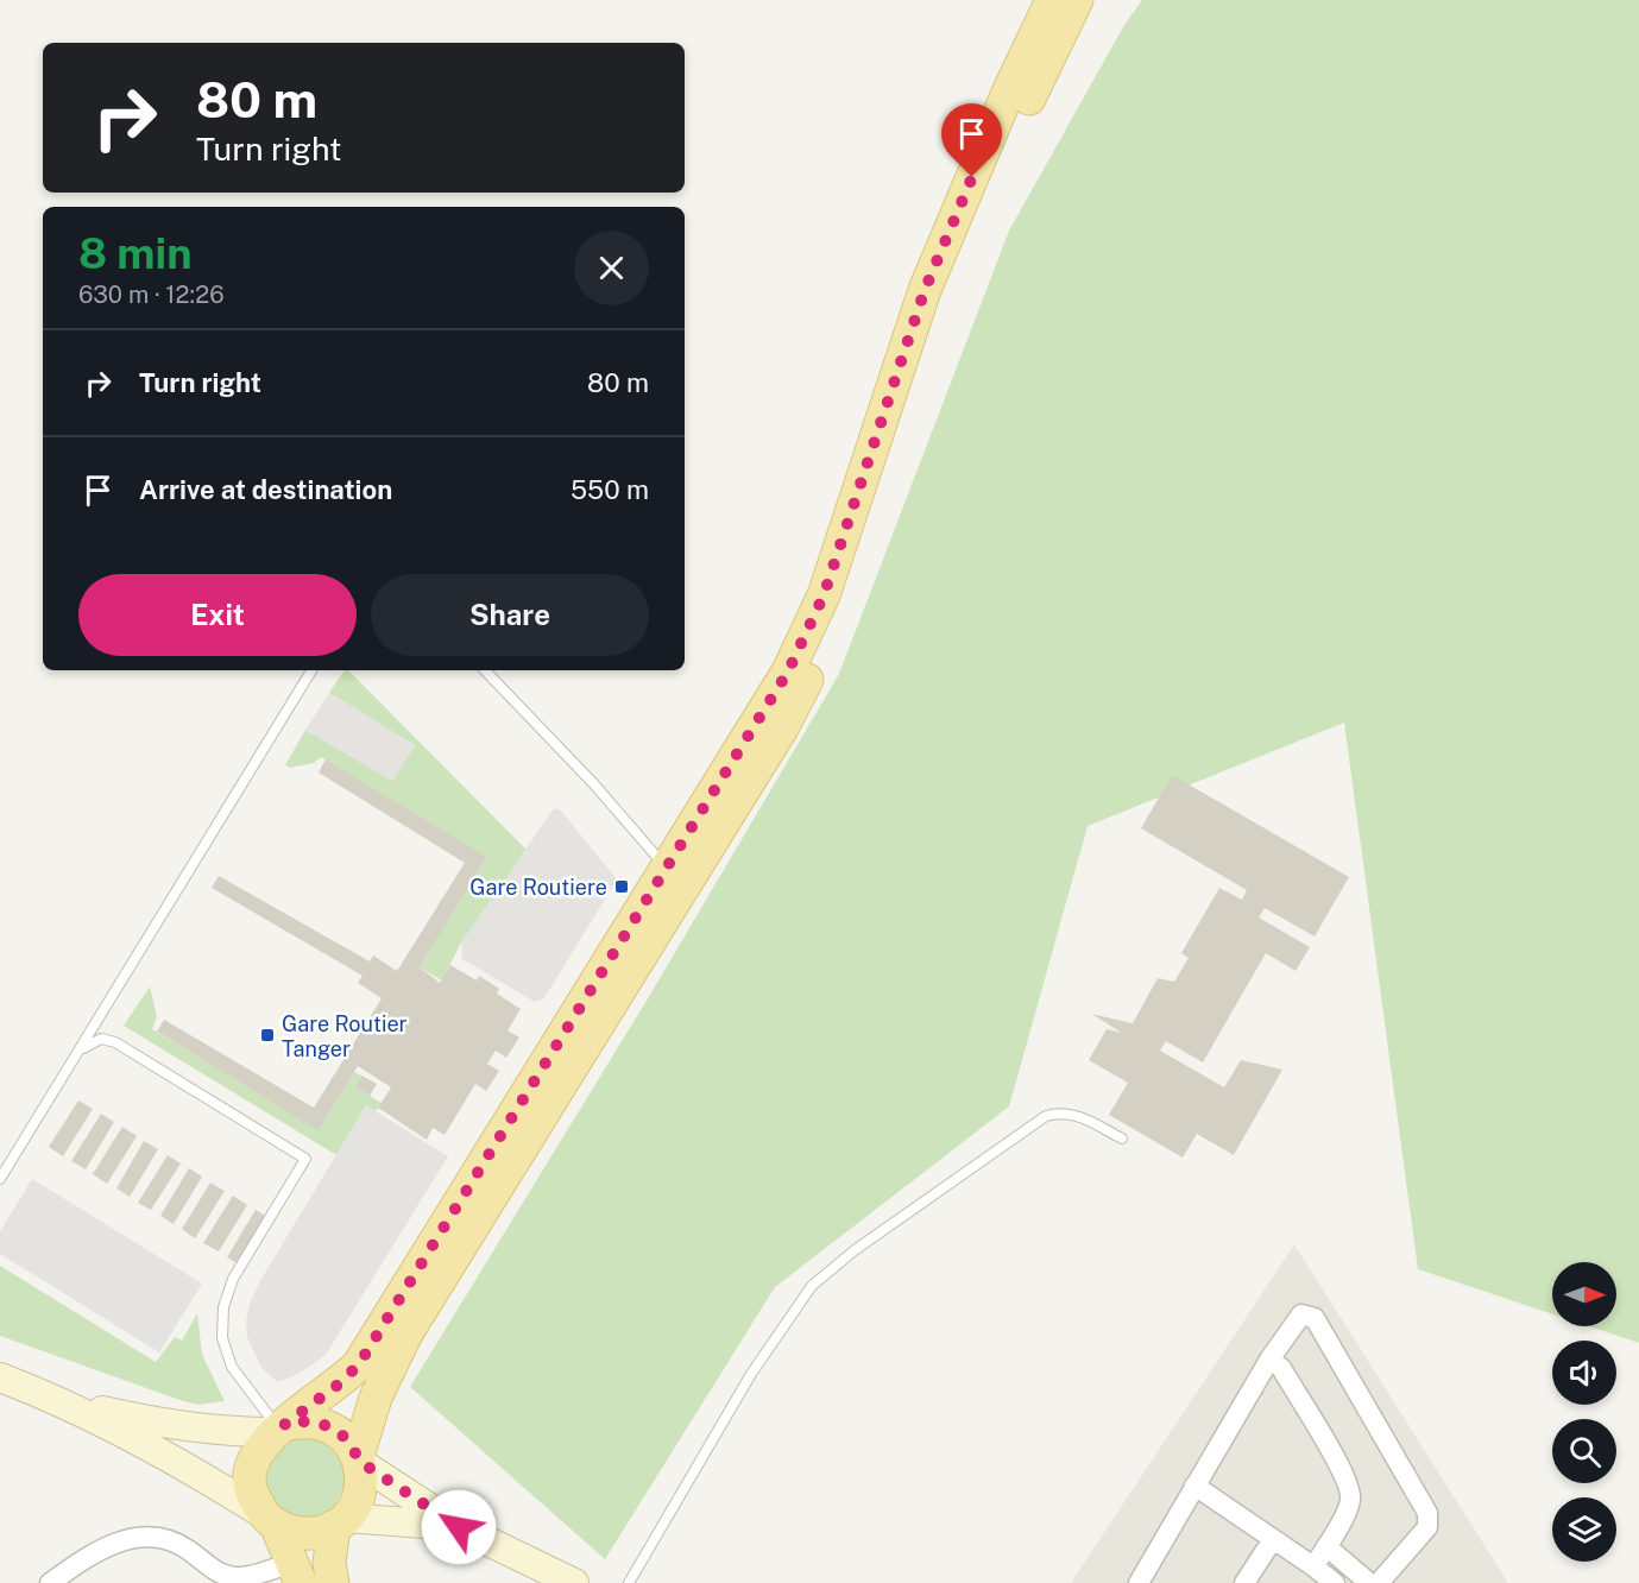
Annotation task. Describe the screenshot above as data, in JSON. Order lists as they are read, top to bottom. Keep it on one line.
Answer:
{"places":{"transit":["Gare Routiere","Gare Routier Tanger"]},"north":"right","page":{"turn":["80 m","Turn right"],"heading":["8 min","630 m · 12:26"],"list":[{"name":"Turn right","value":"80 m"},{"name":"Arrive at destination","value":"550 m"}],"buttons":["Exit","Share"]}}
